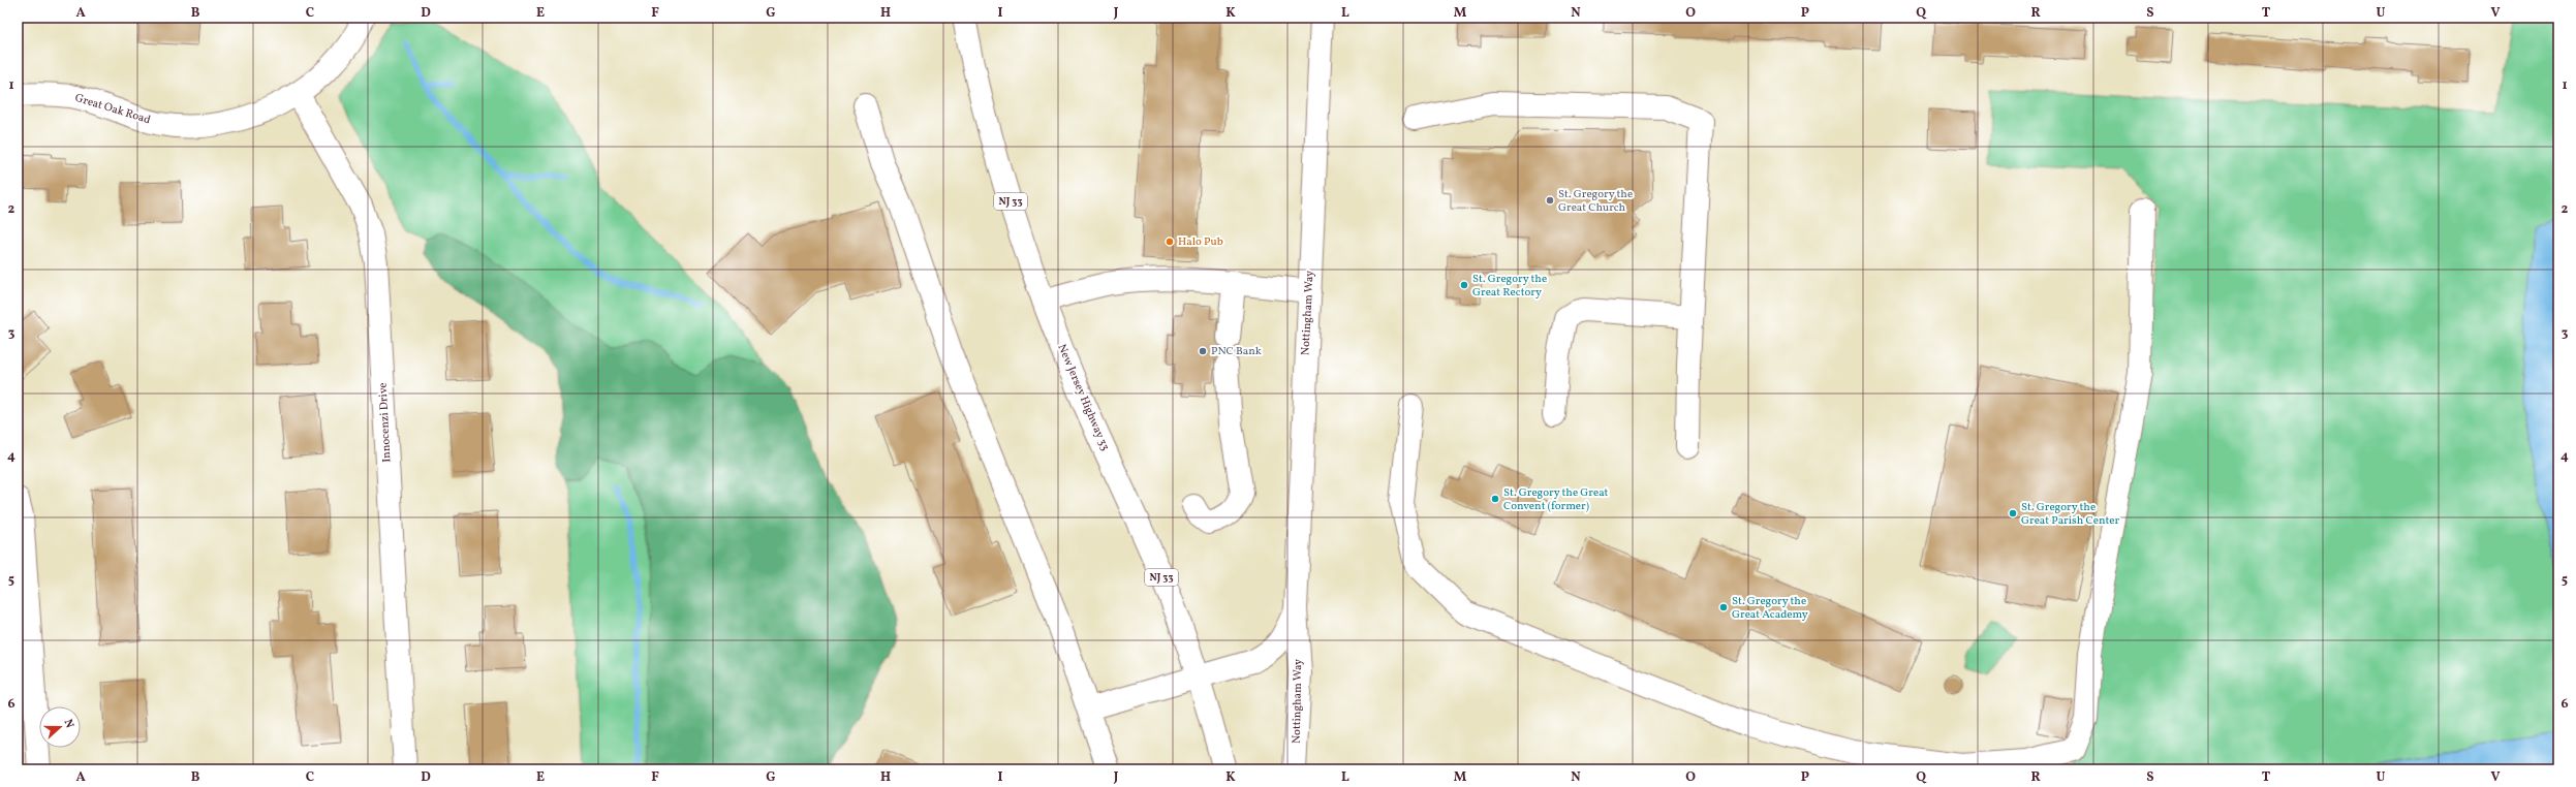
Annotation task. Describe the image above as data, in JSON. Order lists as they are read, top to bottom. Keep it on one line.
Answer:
{"streets":{"street":["Great Oak Road","NJ 33","Nottingham Way","New Jersey Highway 33","Innocenzi Drive"]},"crossings":[["Great Oak Road","Innocenzi Drive"],["Nottingham Way","New Jersey Highway 33"]],"places":["St. Gregory the Great Church","Halo Pub","St. Gregory the Great Rectory","PNC Bank","St. Gregory the Great Convent (former)","St. Gregory the Great Parish Center","St. Gregory the Great Academy"],"north":"right","grid":{"columns":["A","B","C","D","E","F","G","H","I","J","K","L","M","N","O","P","Q","R","S","T","U","V"],"rows":["1","2","3","4","5","6"]}}
